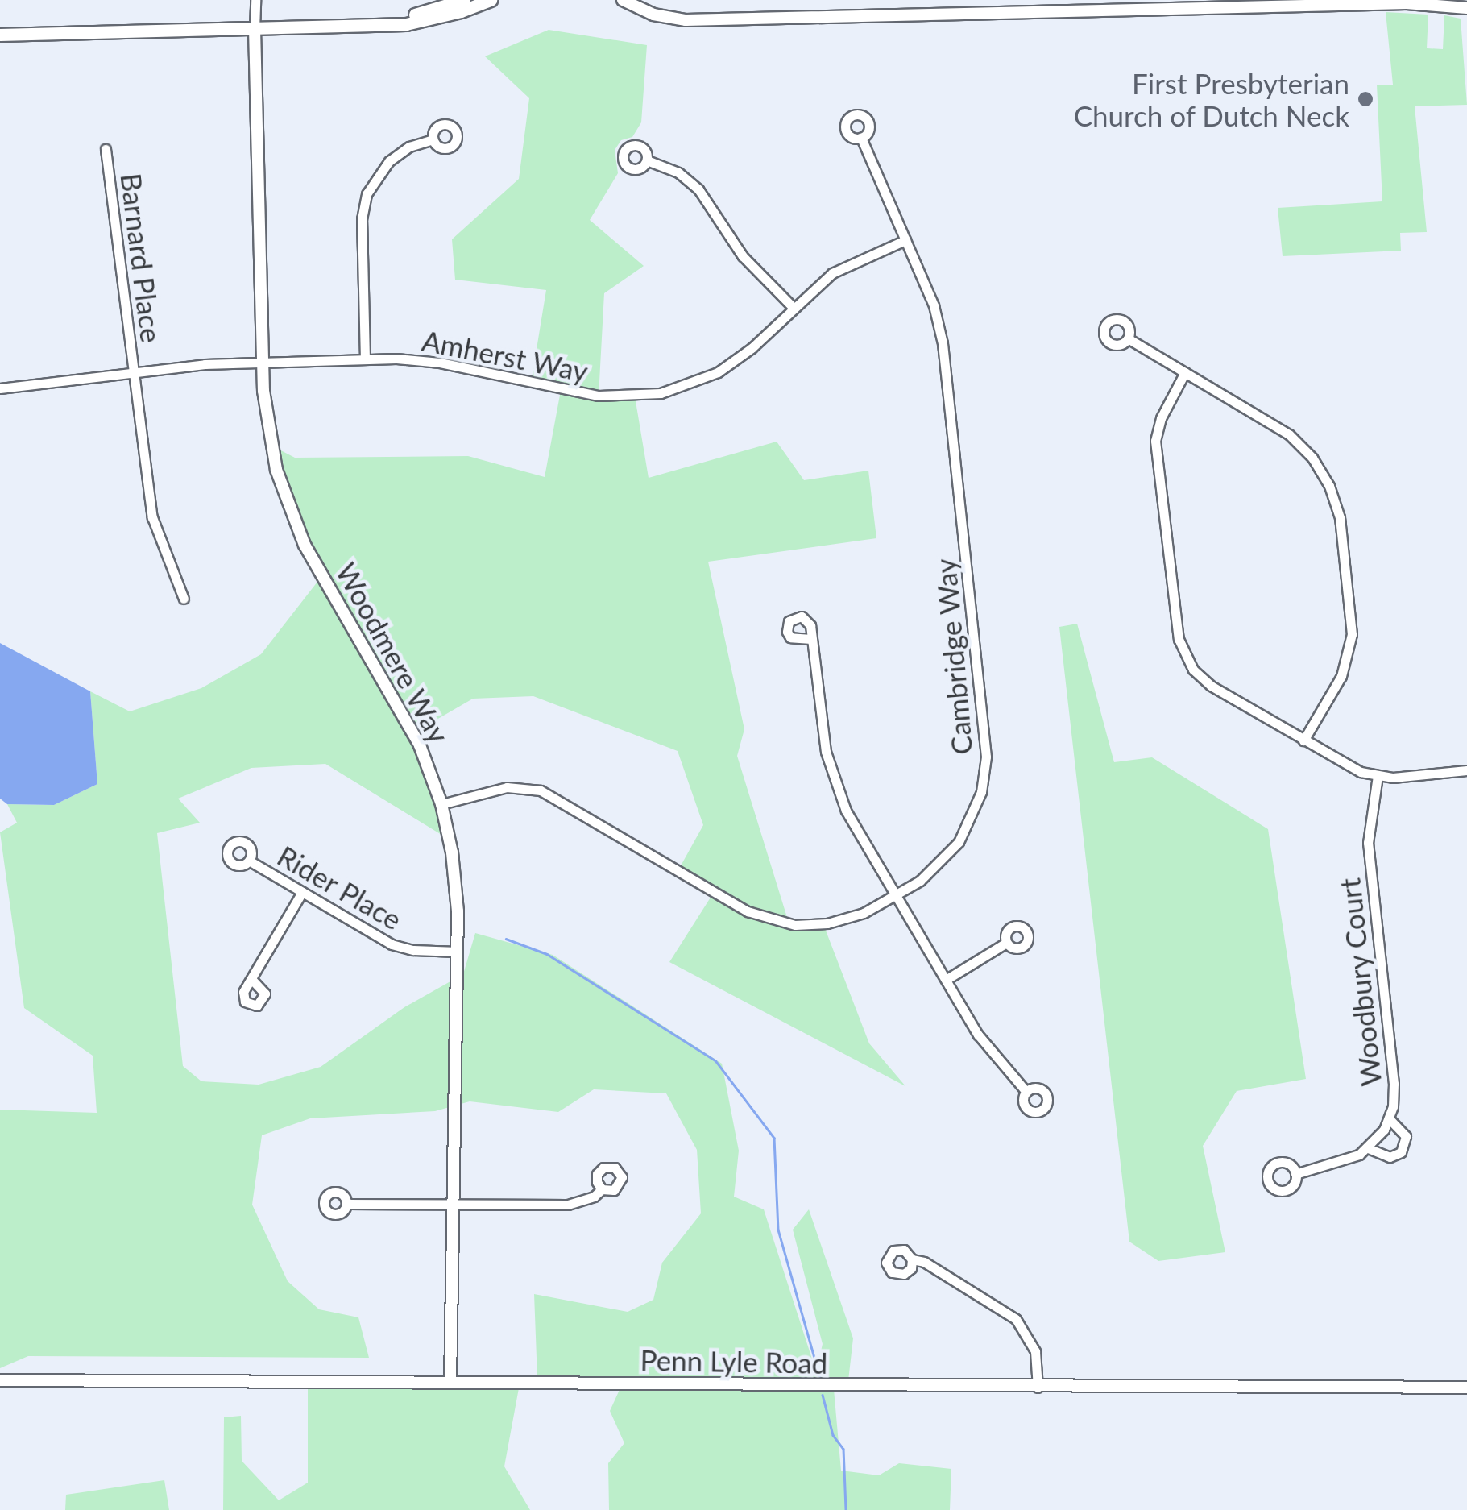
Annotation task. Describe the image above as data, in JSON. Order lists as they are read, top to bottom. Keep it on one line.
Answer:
{"streets":{"street":["Barnard Place","Amherst Way","Woodmere Way","Cambridge Way","Rider Place","Woodbury Court","Penn Lyle Road"]},"crossings":[["Barnard Place","Amherst Way"],["Amherst Way","Woodmere Way"],["Amherst Way","Cambridge Way"],["Woodmere Way","Cambridge Way"],["Woodmere Way","Rider Place"],["Woodmere Way","Penn Lyle Road"]],"places":["First Presbyterian Church of Dutch Neck"]}
